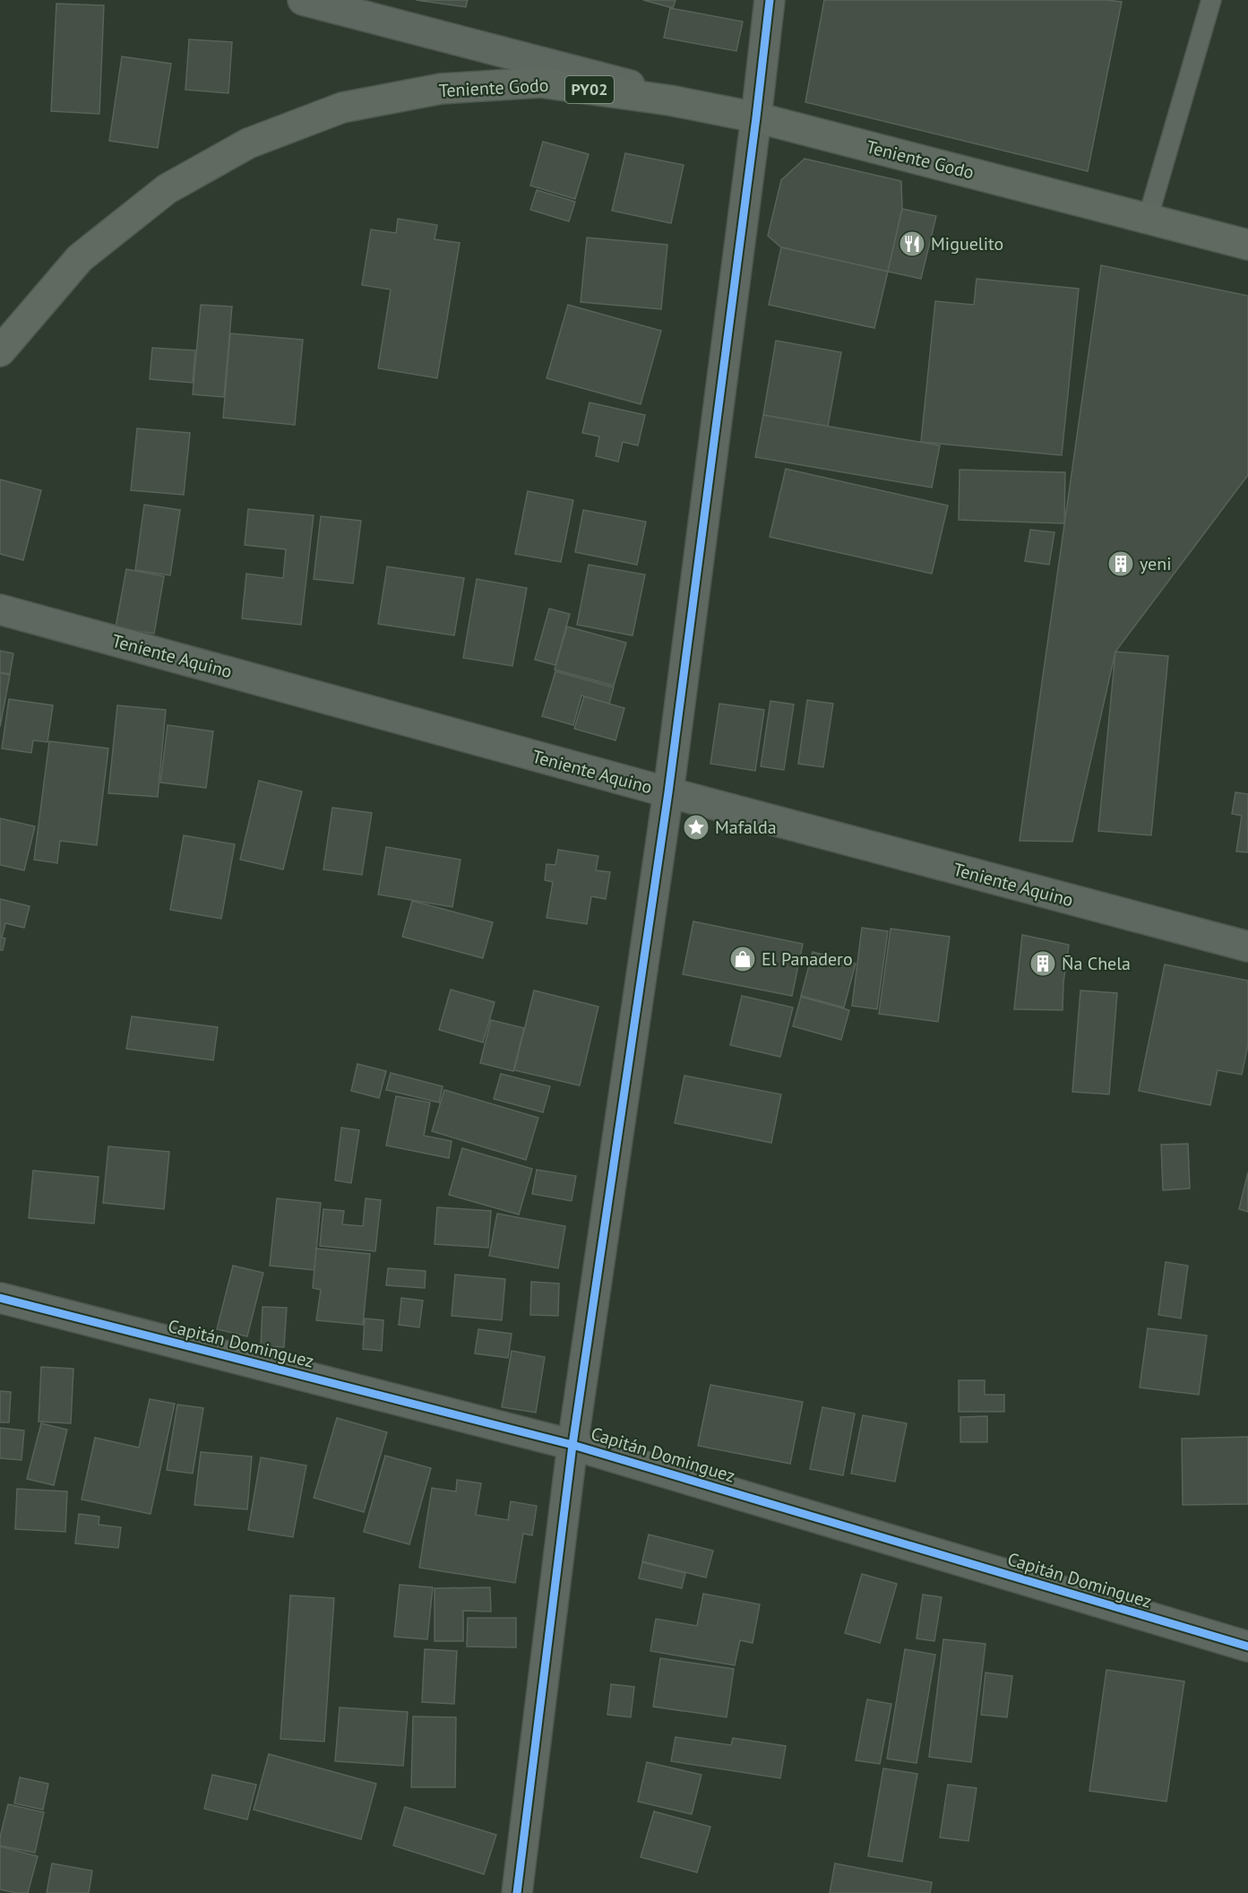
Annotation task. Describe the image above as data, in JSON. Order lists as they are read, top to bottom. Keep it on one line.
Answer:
{"streets":{"main road":["Teniente Godo","PY02"],"street":["Teniente Aquino","Capitán Dominguez"]},"places":{"restaurant":["Miguelito"],"building":["yeni","Ña Chela"],"place":["Mafalda"],"shop":["El Panadero"]}}
